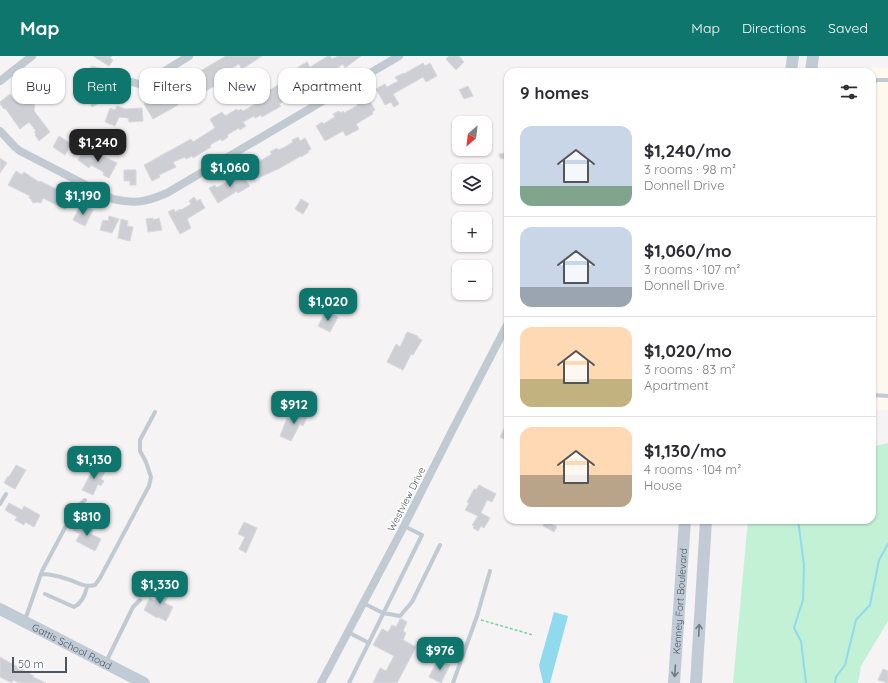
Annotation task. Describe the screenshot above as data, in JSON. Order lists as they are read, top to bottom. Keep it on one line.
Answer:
{"streets":{"main road":["Kenney Fort Boulevard","Gattis School Road"],"street":["Westview Drive"]},"scale_bar":"50 m","north":"bottom left","page":{"header":"Map","nav":["Map","Directions","Saved"],"chip":["Buy","Rent","Filters","New","Apartment"],"heading":"9 homes","map_buttons":["+","−"],"list":[{"name":"$1,240/mo","note":"3 rooms · 98 m² · Donnell Drive"},{"name":"$1,060/mo","note":"3 rooms · 107 m² · Donnell Drive"},{"name":"$1,020/mo","note":"3 rooms · 83 m² · Apartment"},{"name":"$1,130/mo","note":"4 rooms · 104 m² · House"}],"price":["$1,240","$1,060","$1,190","$1,020","$912","$1,130","$810","$1,330","$976"],"scale":"50 m"}}
